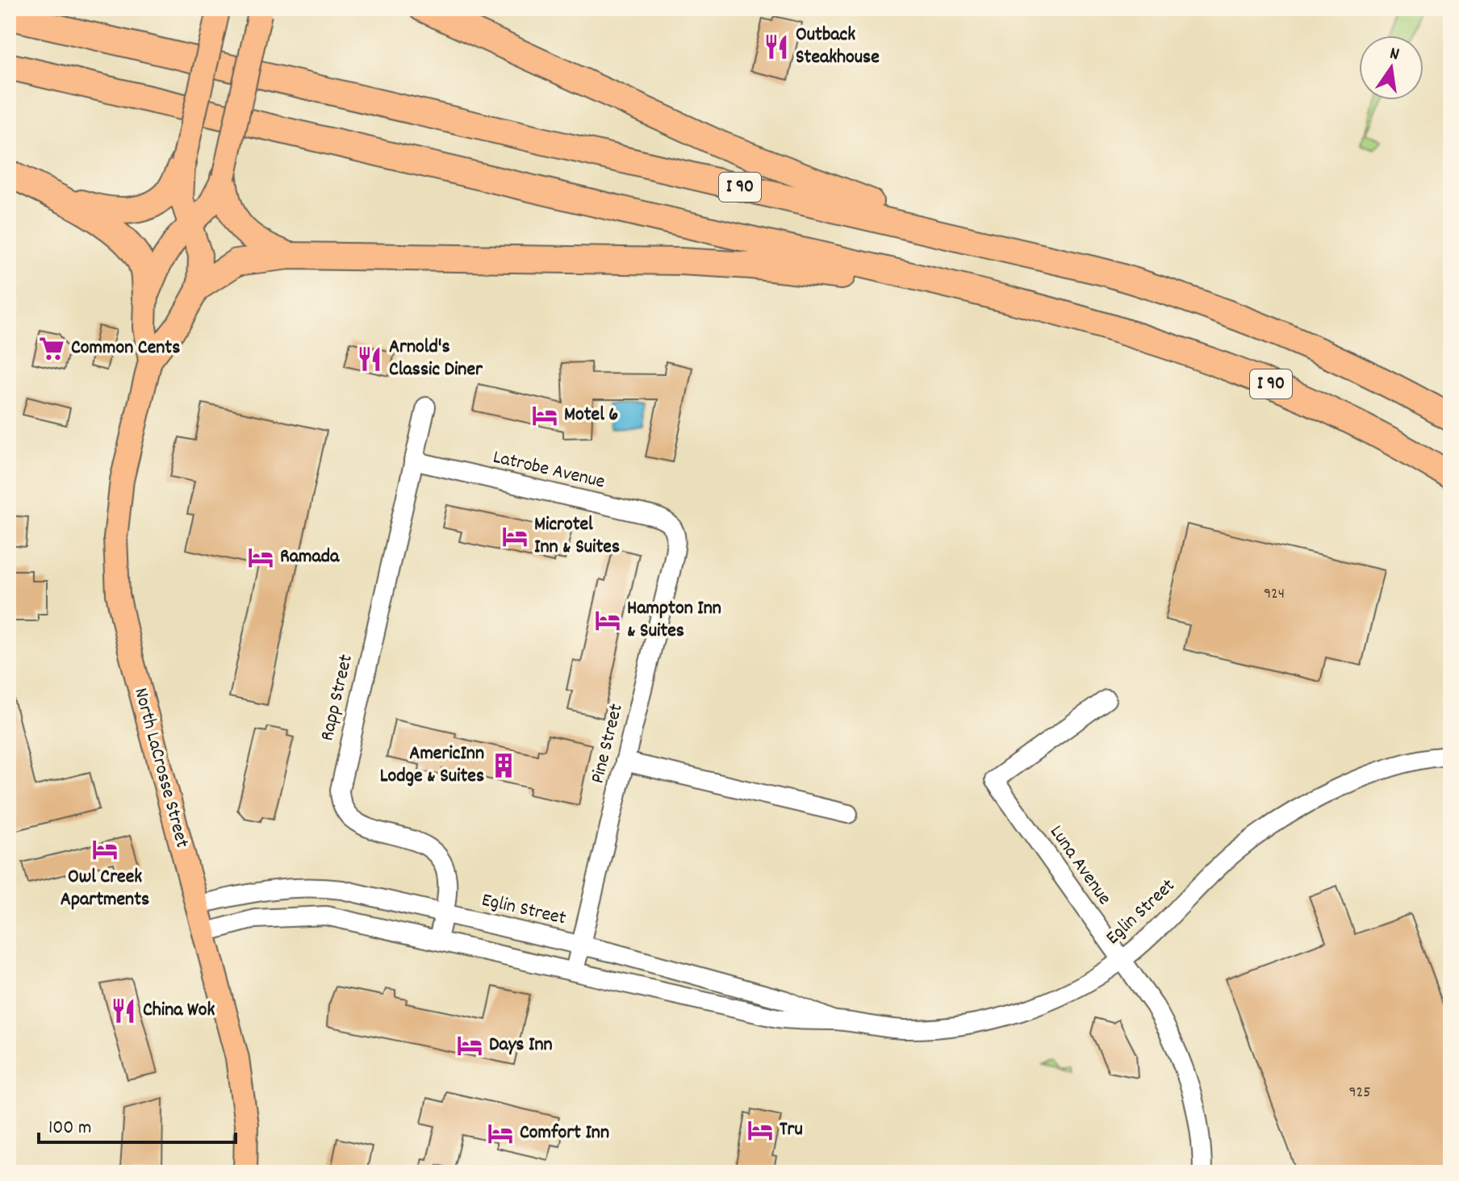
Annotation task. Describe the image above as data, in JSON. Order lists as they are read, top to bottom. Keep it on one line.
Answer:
{"streets":{"highway":["I 90"],"main road":["North LaCrosse Street"],"street":["Latrobe Avenue","Rapp Street","Pine Street","Luna Avenue","Eglin Street"]},"crossings":[["Latrobe Avenue","Rapp Street"],["Latrobe Avenue","Pine Street"],["Rapp Street","Eglin Street"],["Pine Street","Eglin Street"],["North LaCrosse Street","Eglin Street"],["Luna Avenue","Eglin Street"]],"places":{"restaurant":["Outback Steakhouse","Arnold's Classic Diner","China Wok"],"supermarket":["Common Cents"],"hotel":["Motel 6","Microtel Inn & Suites","Ramada","Hampton Inn & Suites","Owl Creek Apartments","Days Inn","Tru","Comfort Inn"],"building":["AmericInn Lodge & Suites"]},"house_numbers":["924","925"],"scale_bar":"100 m","north":"top"}
